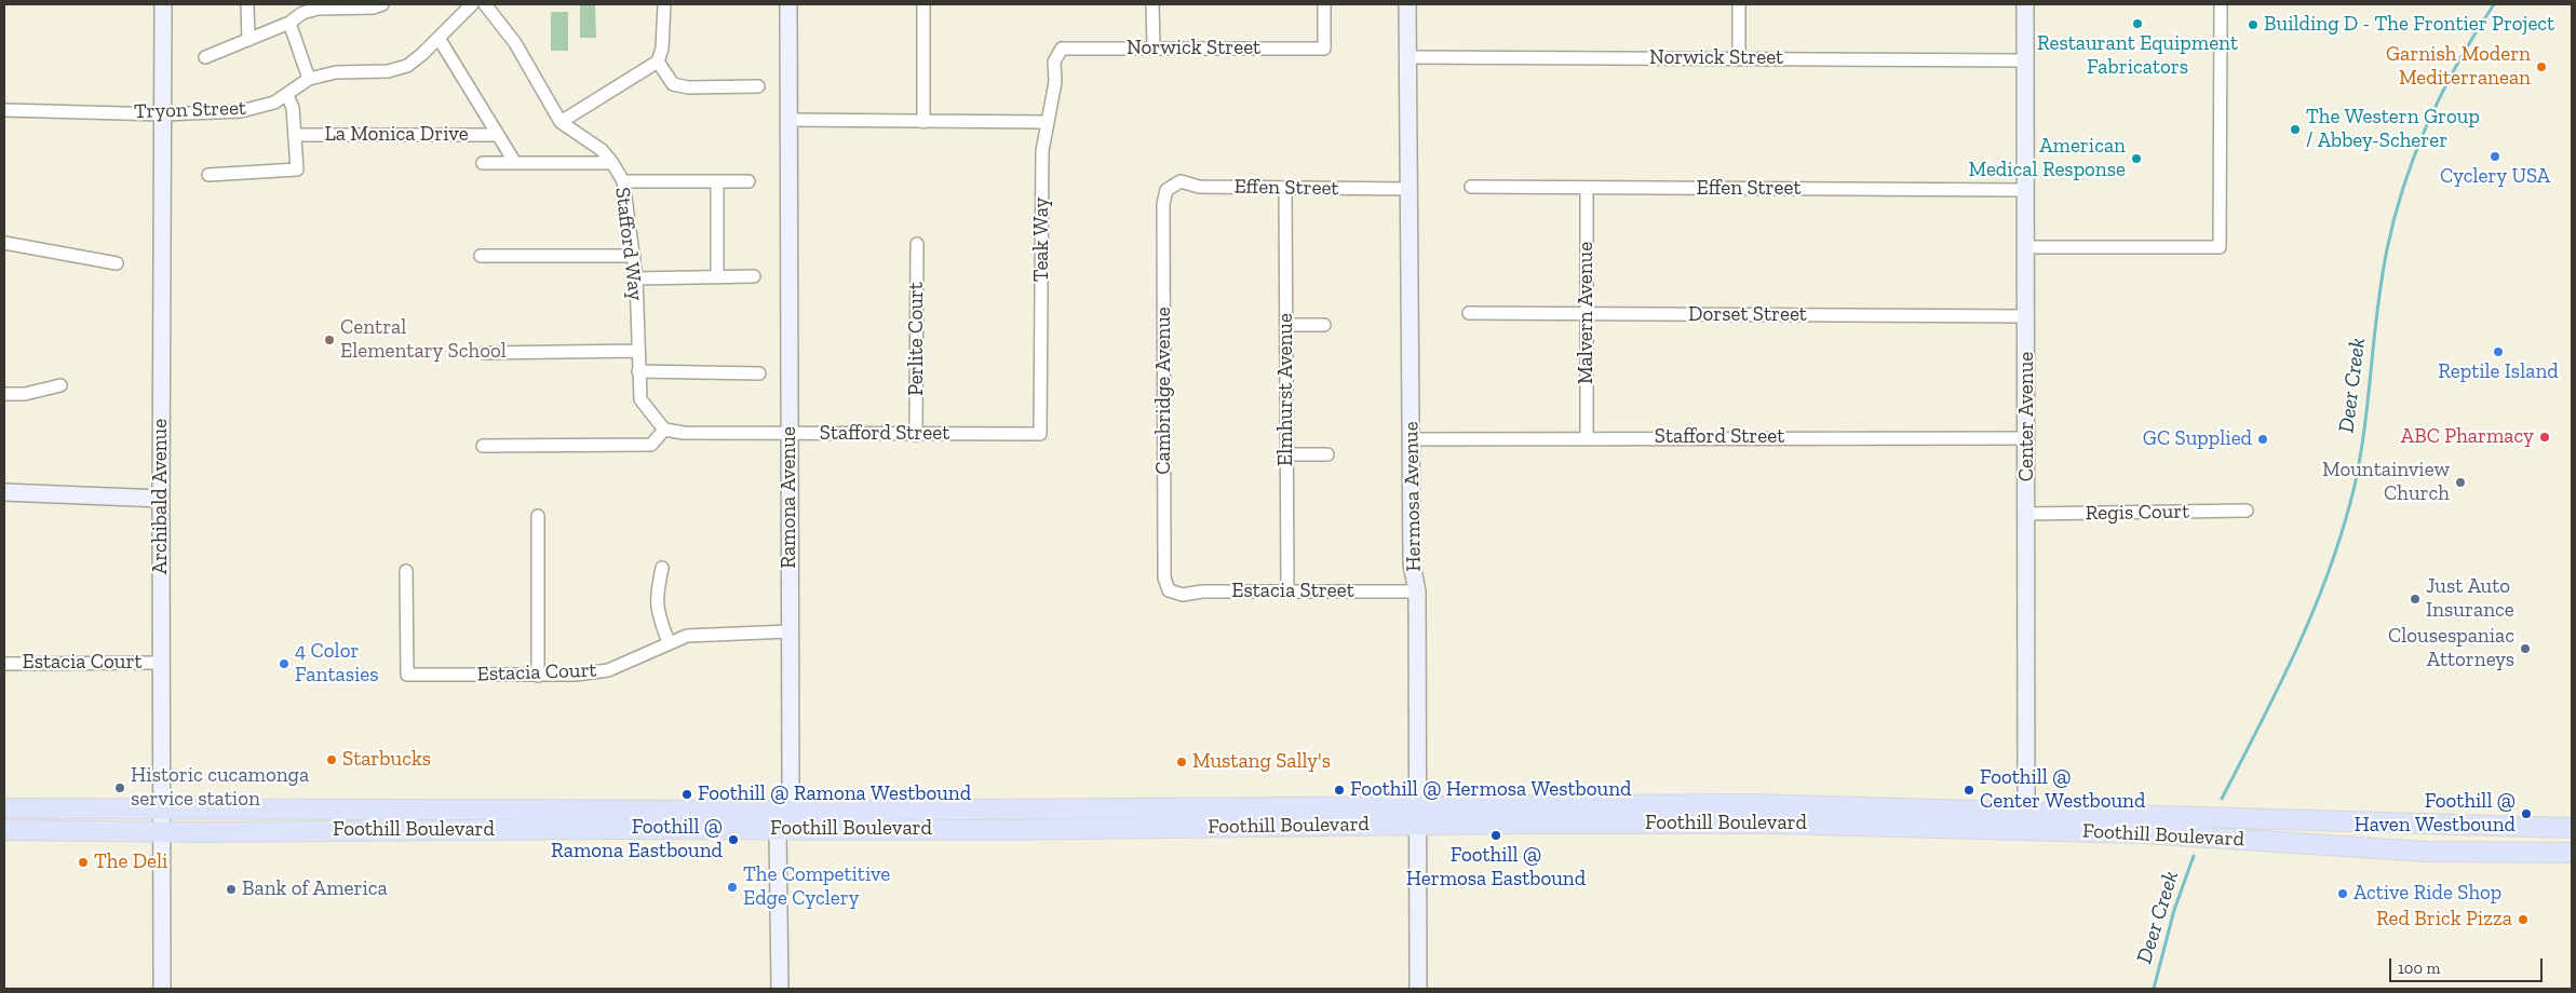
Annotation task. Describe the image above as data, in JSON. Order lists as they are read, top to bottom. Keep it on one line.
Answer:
{"streets":{"main road":["Foothill Boulevard"],"street":["Norwick Street","Tryon Street","La Monica Drive","Effen Street","Teak Way","Stafford Way","Malvern Avenue","Dorset Street","Perlite Court","Elmhurst Avenue","Cambridge Avenue","Center Avenue","Stafford Street","Archibald Avenue","Hermosa Avenue","Ramona Avenue","Regis Court","Estacia Street","Estacia Court"]},"crossings":[["Norwick Street","Teak Way"],["Norwick Street","Center Avenue"],["Norwick Street","Hermosa Avenue"],["Tryon Street","Archibald Avenue"],["Effen Street","Malvern Avenue"],["Effen Street","Elmhurst Avenue"],["Effen Street","Cambridge Avenue"],["Effen Street","Center Avenue"],["Effen Street","Hermosa Avenue"],["Teak Way","Stafford Street"],["Stafford Way","Stafford Street"],["Malvern Avenue","Dorset Street"],["Malvern Avenue","Stafford Street"],["Dorset Street","Center Avenue"],["Perlite Court","Stafford Street"],["Elmhurst Avenue","Estacia Street"],["Cambridge Avenue","Estacia Street"],["Center Avenue","Stafford Street"],["Center Avenue","Regis Court"],["Center Avenue","Foothill Boulevard"],["Stafford Street","Hermosa Avenue"],["Stafford Street","Ramona Avenue"],["Archibald Avenue","Estacia Court"],["Archibald Avenue","Foothill Boulevard"],["Hermosa Avenue","Estacia Street"],["Hermosa Avenue","Foothill Boulevard"],["Ramona Avenue","Estacia Court"],["Ramona Avenue","Foothill Boulevard"]],"water":["Deer Creek"],"places":["Restaurant Equipment Fabricators","Building D - The Frontier Project","Garnish Modern Mediterranean","The Western Group / Abbey-Scherer","Cyclery USA","American Medical Response","Central Elementary School","Reptile Island","ABC Pharmacy","GC Supplied","Mountainview Church","Just Auto Insurance","Clousespaniac Attorneys","4 Color Fantasies","Starbucks","Mustang Sally's","Historic cucamonga service station","Foothill @ Hermosa Westbound","Foothill @ Center Westbound","Foothill @ Ramona Westbound","Foothill @ Haven Westbound","Foothill @ Hermosa Eastbound","Foothill @ Ramona Eastbound","The Deli","The Competitive Edge Cyclery","Bank of America","Active Ride Shop","Red Brick Pizza"],"scale_bar":"100 m"}
